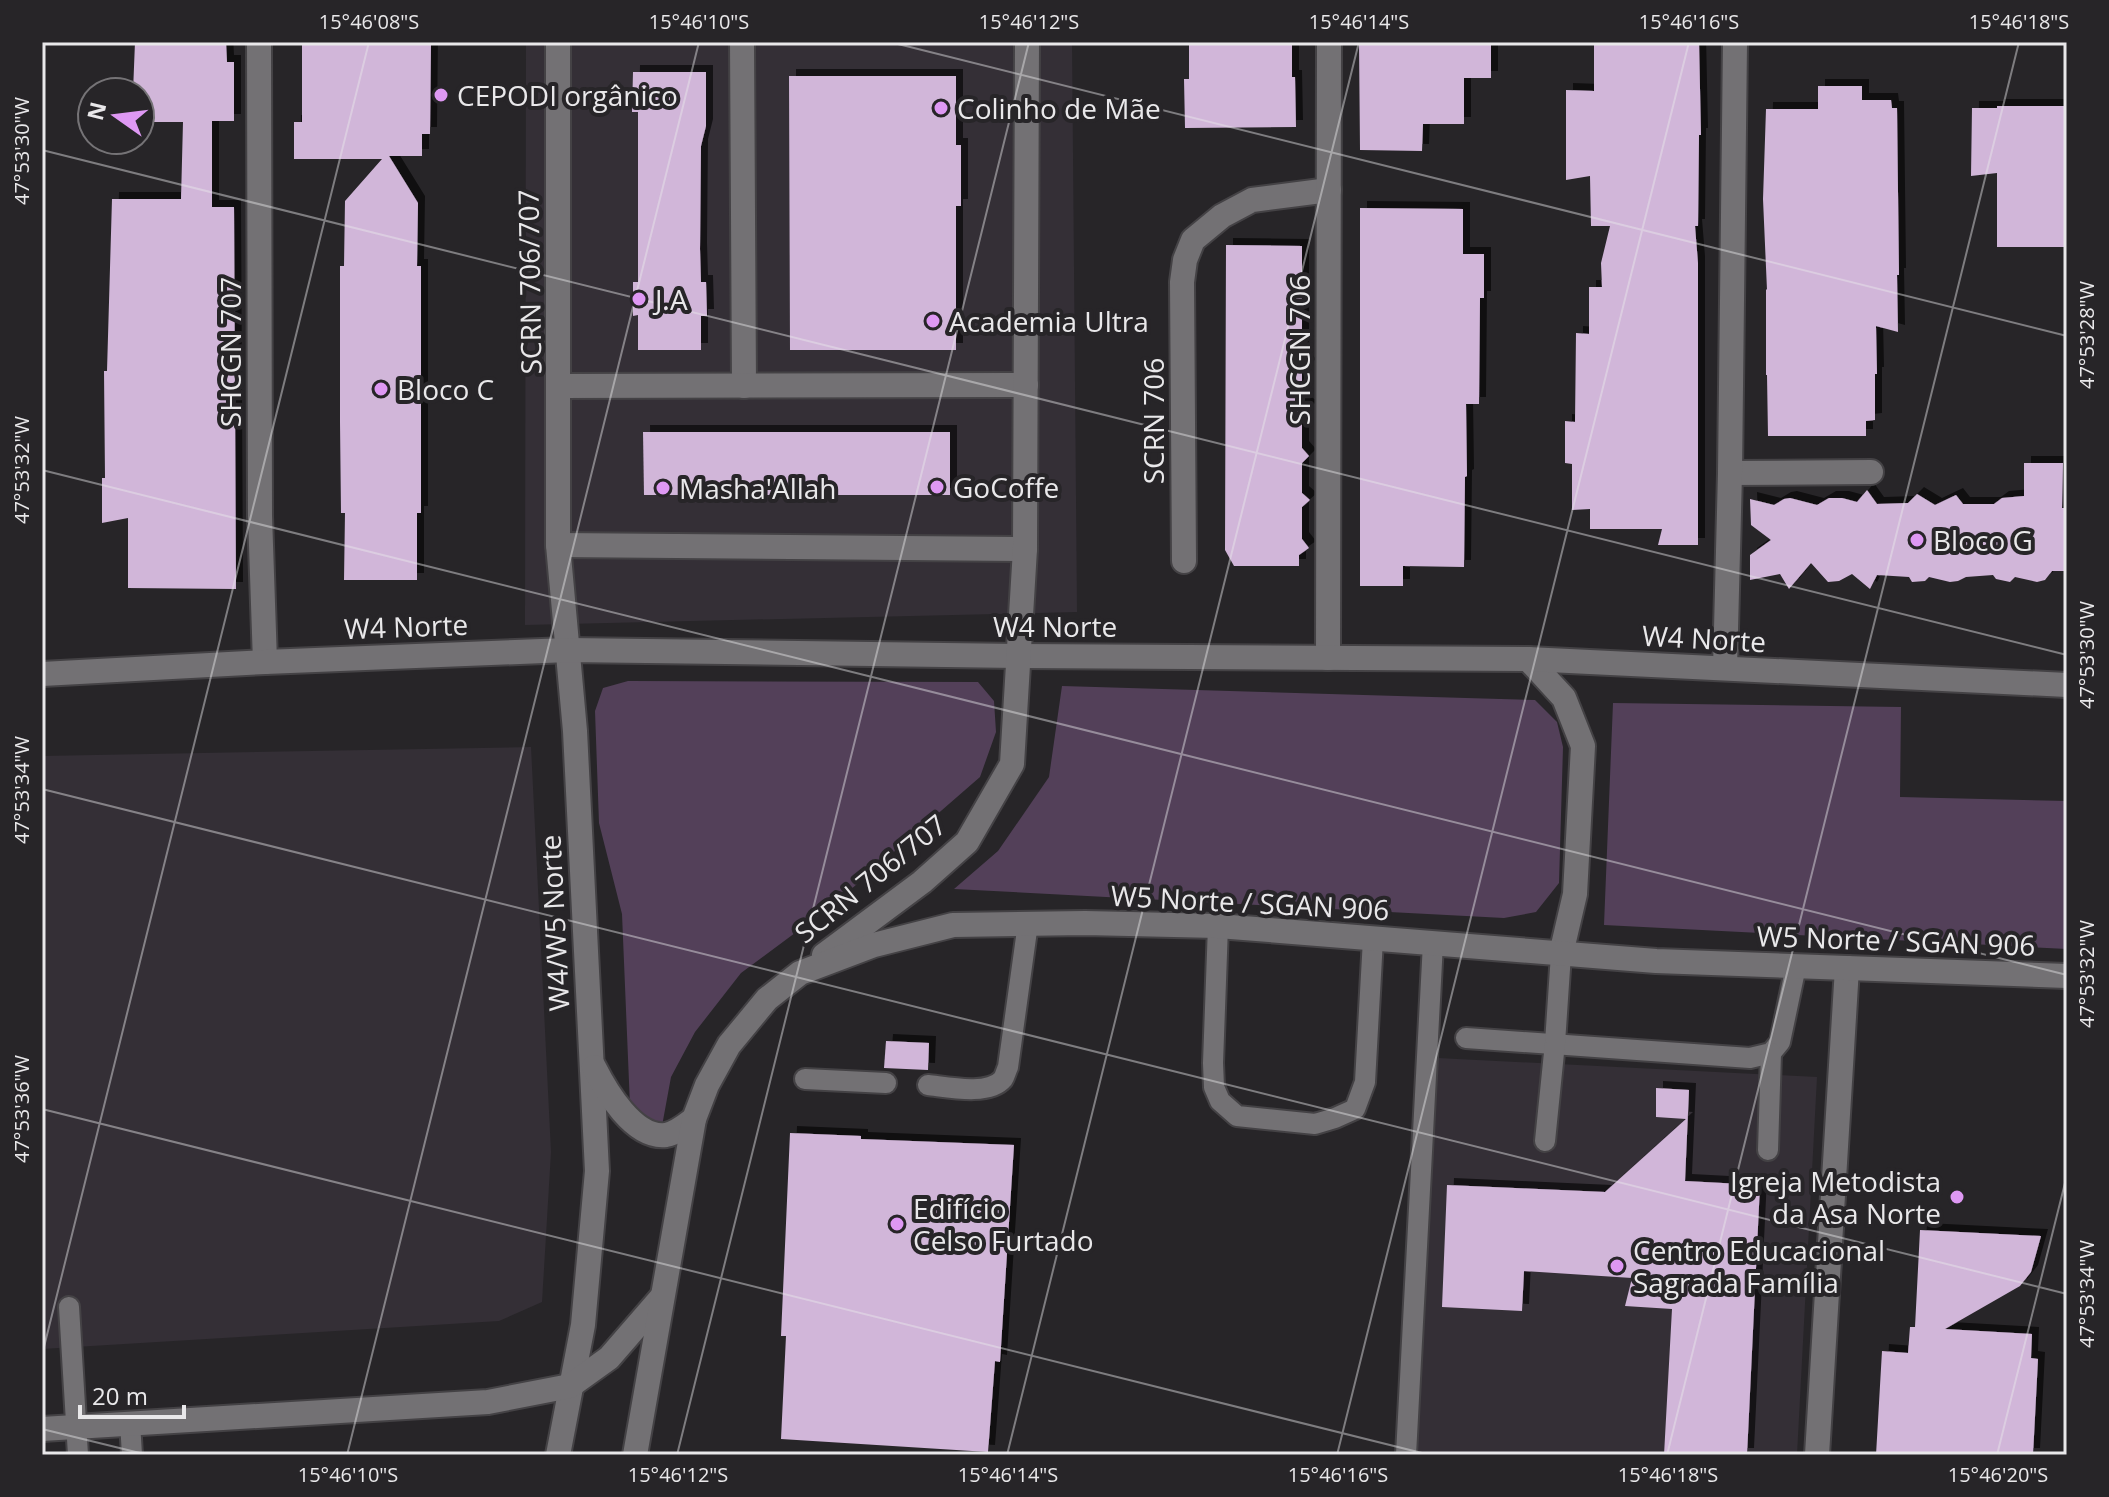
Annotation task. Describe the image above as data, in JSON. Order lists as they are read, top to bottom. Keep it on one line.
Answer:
{"streets":{"main road":["SCRN 706/707","SHCGN 706","SHCGN 707","SCRN 706","W4 Norte","W5 Norte / SGAN 906","W4/W5 Norte"]},"crossings":[["SCRN 706/707","W4 Norte"],["SCRN 706/707","W5 Norte / SGAN 906"],["SCRN 706/707","W4/W5 Norte"],["SHCGN 706","SCRN 706"],["SHCGN 706","W4 Norte"],["SHCGN 707","W4 Norte"],["W4 Norte","W4/W5 Norte"]],"places":["CEPODI orgânico","Colinho de Mãe","J.A","Academia Ultra","Bloco C","GoCoffe","Masha'Allah","Bloco G","Igreja Metodista da Asa Norte","Edifício Celso Furtado","Centro Educacional Sagrada Família"],"scale_bar":"20 m","north":"left","coordinates":["15°46'08\"S","15°46'10\"S","15°46'12\"S","15°46'14\"S","15°46'16\"S","15°46'18\"S","47°53'30\"W","47°53'28\"W","47°53'32\"W","47°53'34\"W","47°53'36\"W","15°46'20\"S"]}
